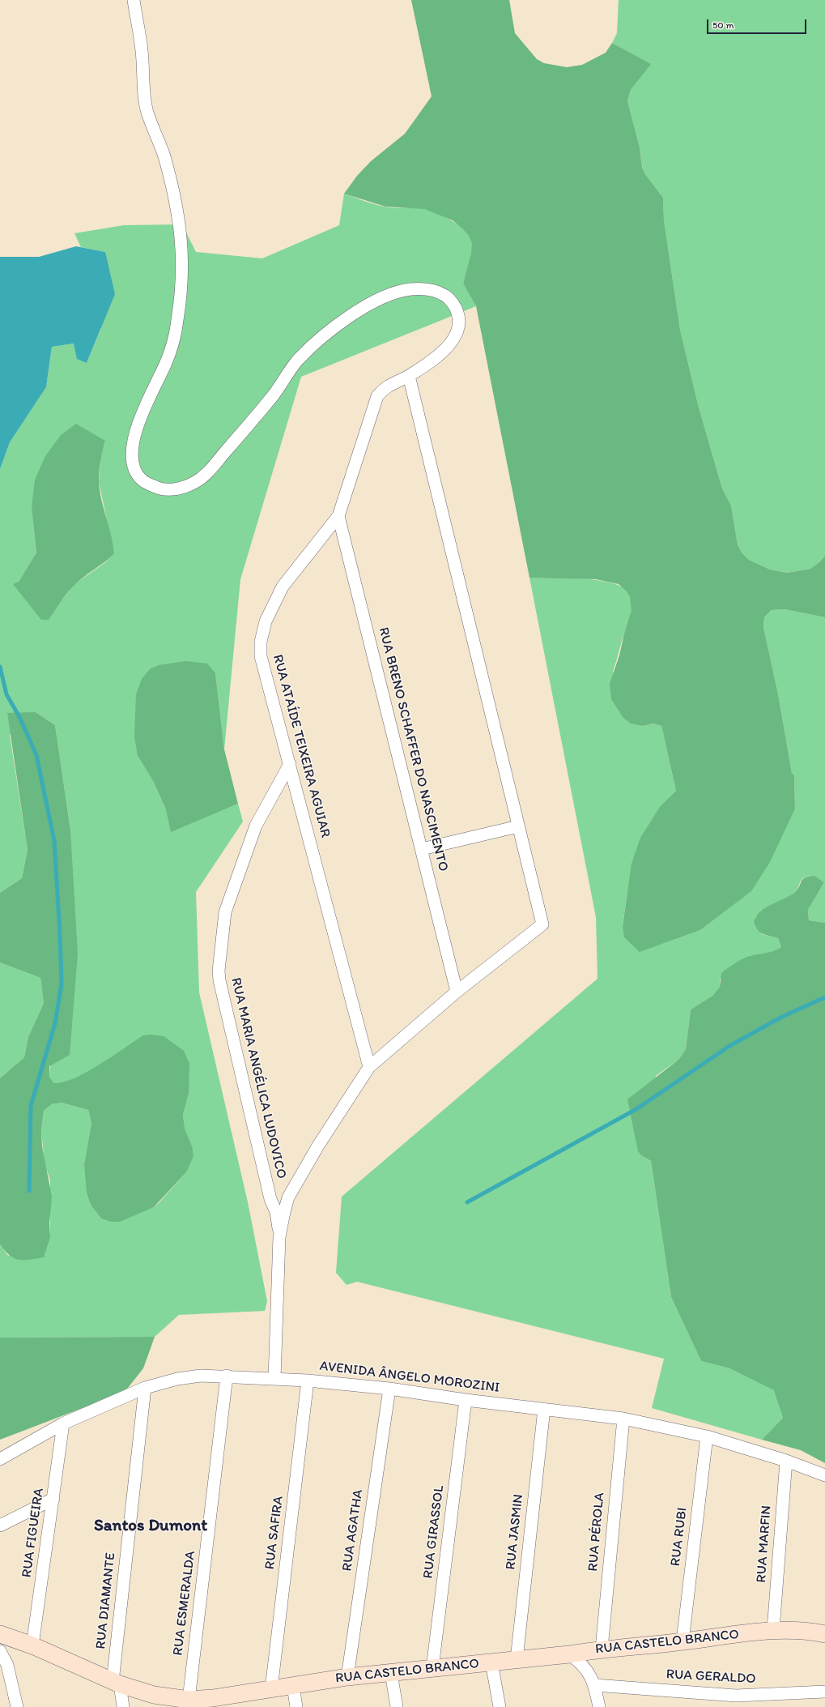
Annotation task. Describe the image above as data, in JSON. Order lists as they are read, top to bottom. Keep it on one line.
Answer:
{"streets":{"street":["RUA ATAÍDE TEIXEIRA AGUIAR","RUA BRENO SCHAFFER DO NASCIMENTO","RUA MARIA ANGÉLICA LUDOVICO","AVENIDA ÂNGELO MOROZINI","RUA AGATHA","RUA GIRASSOL","RUA JASMIN","RUA PÉROLA","RUA FIGUEIRA","RUA SAFIRA","RUA RUBI","RUA MARFIN","RUA DIAMANTE","RUA ESMERALDA","RUA CASTELO BRANCO","RUA GERALDO"]},"crossings":[["RUA ATAÍDE TEIXEIRA AGUIAR","RUA BRENO SCHAFFER DO NASCIMENTO"],["RUA ATAÍDE TEIXEIRA AGUIAR","RUA MARIA ANGÉLICA LUDOVICO"],["AVENIDA ÂNGELO MOROZINI","RUA AGATHA"],["AVENIDA ÂNGELO MOROZINI","RUA GIRASSOL"],["AVENIDA ÂNGELO MOROZINI","RUA JASMIN"],["AVENIDA ÂNGELO MOROZINI","RUA PÉROLA"],["AVENIDA ÂNGELO MOROZINI","RUA FIGUEIRA"],["AVENIDA ÂNGELO MOROZINI","RUA SAFIRA"],["AVENIDA ÂNGELO MOROZINI","RUA RUBI"],["AVENIDA ÂNGELO MOROZINI","RUA MARFIN"],["AVENIDA ÂNGELO MOROZINI","RUA DIAMANTE"],["AVENIDA ÂNGELO MOROZINI","RUA ESMERALDA"],["RUA AGATHA","RUA CASTELO BRANCO"],["RUA GIRASSOL","RUA CASTELO BRANCO"],["RUA JASMIN","RUA CASTELO BRANCO"],["RUA PÉROLA","RUA CASTELO BRANCO"],["RUA FIGUEIRA","RUA CASTELO BRANCO"],["RUA SAFIRA","RUA CASTELO BRANCO"],["RUA RUBI","RUA CASTELO BRANCO"],["RUA MARFIN","RUA CASTELO BRANCO"],["RUA DIAMANTE","RUA CASTELO BRANCO"],["RUA ESMERALDA","RUA CASTELO BRANCO"]],"districts":["Santos Dumont"],"scale_bar":"50 m"}
